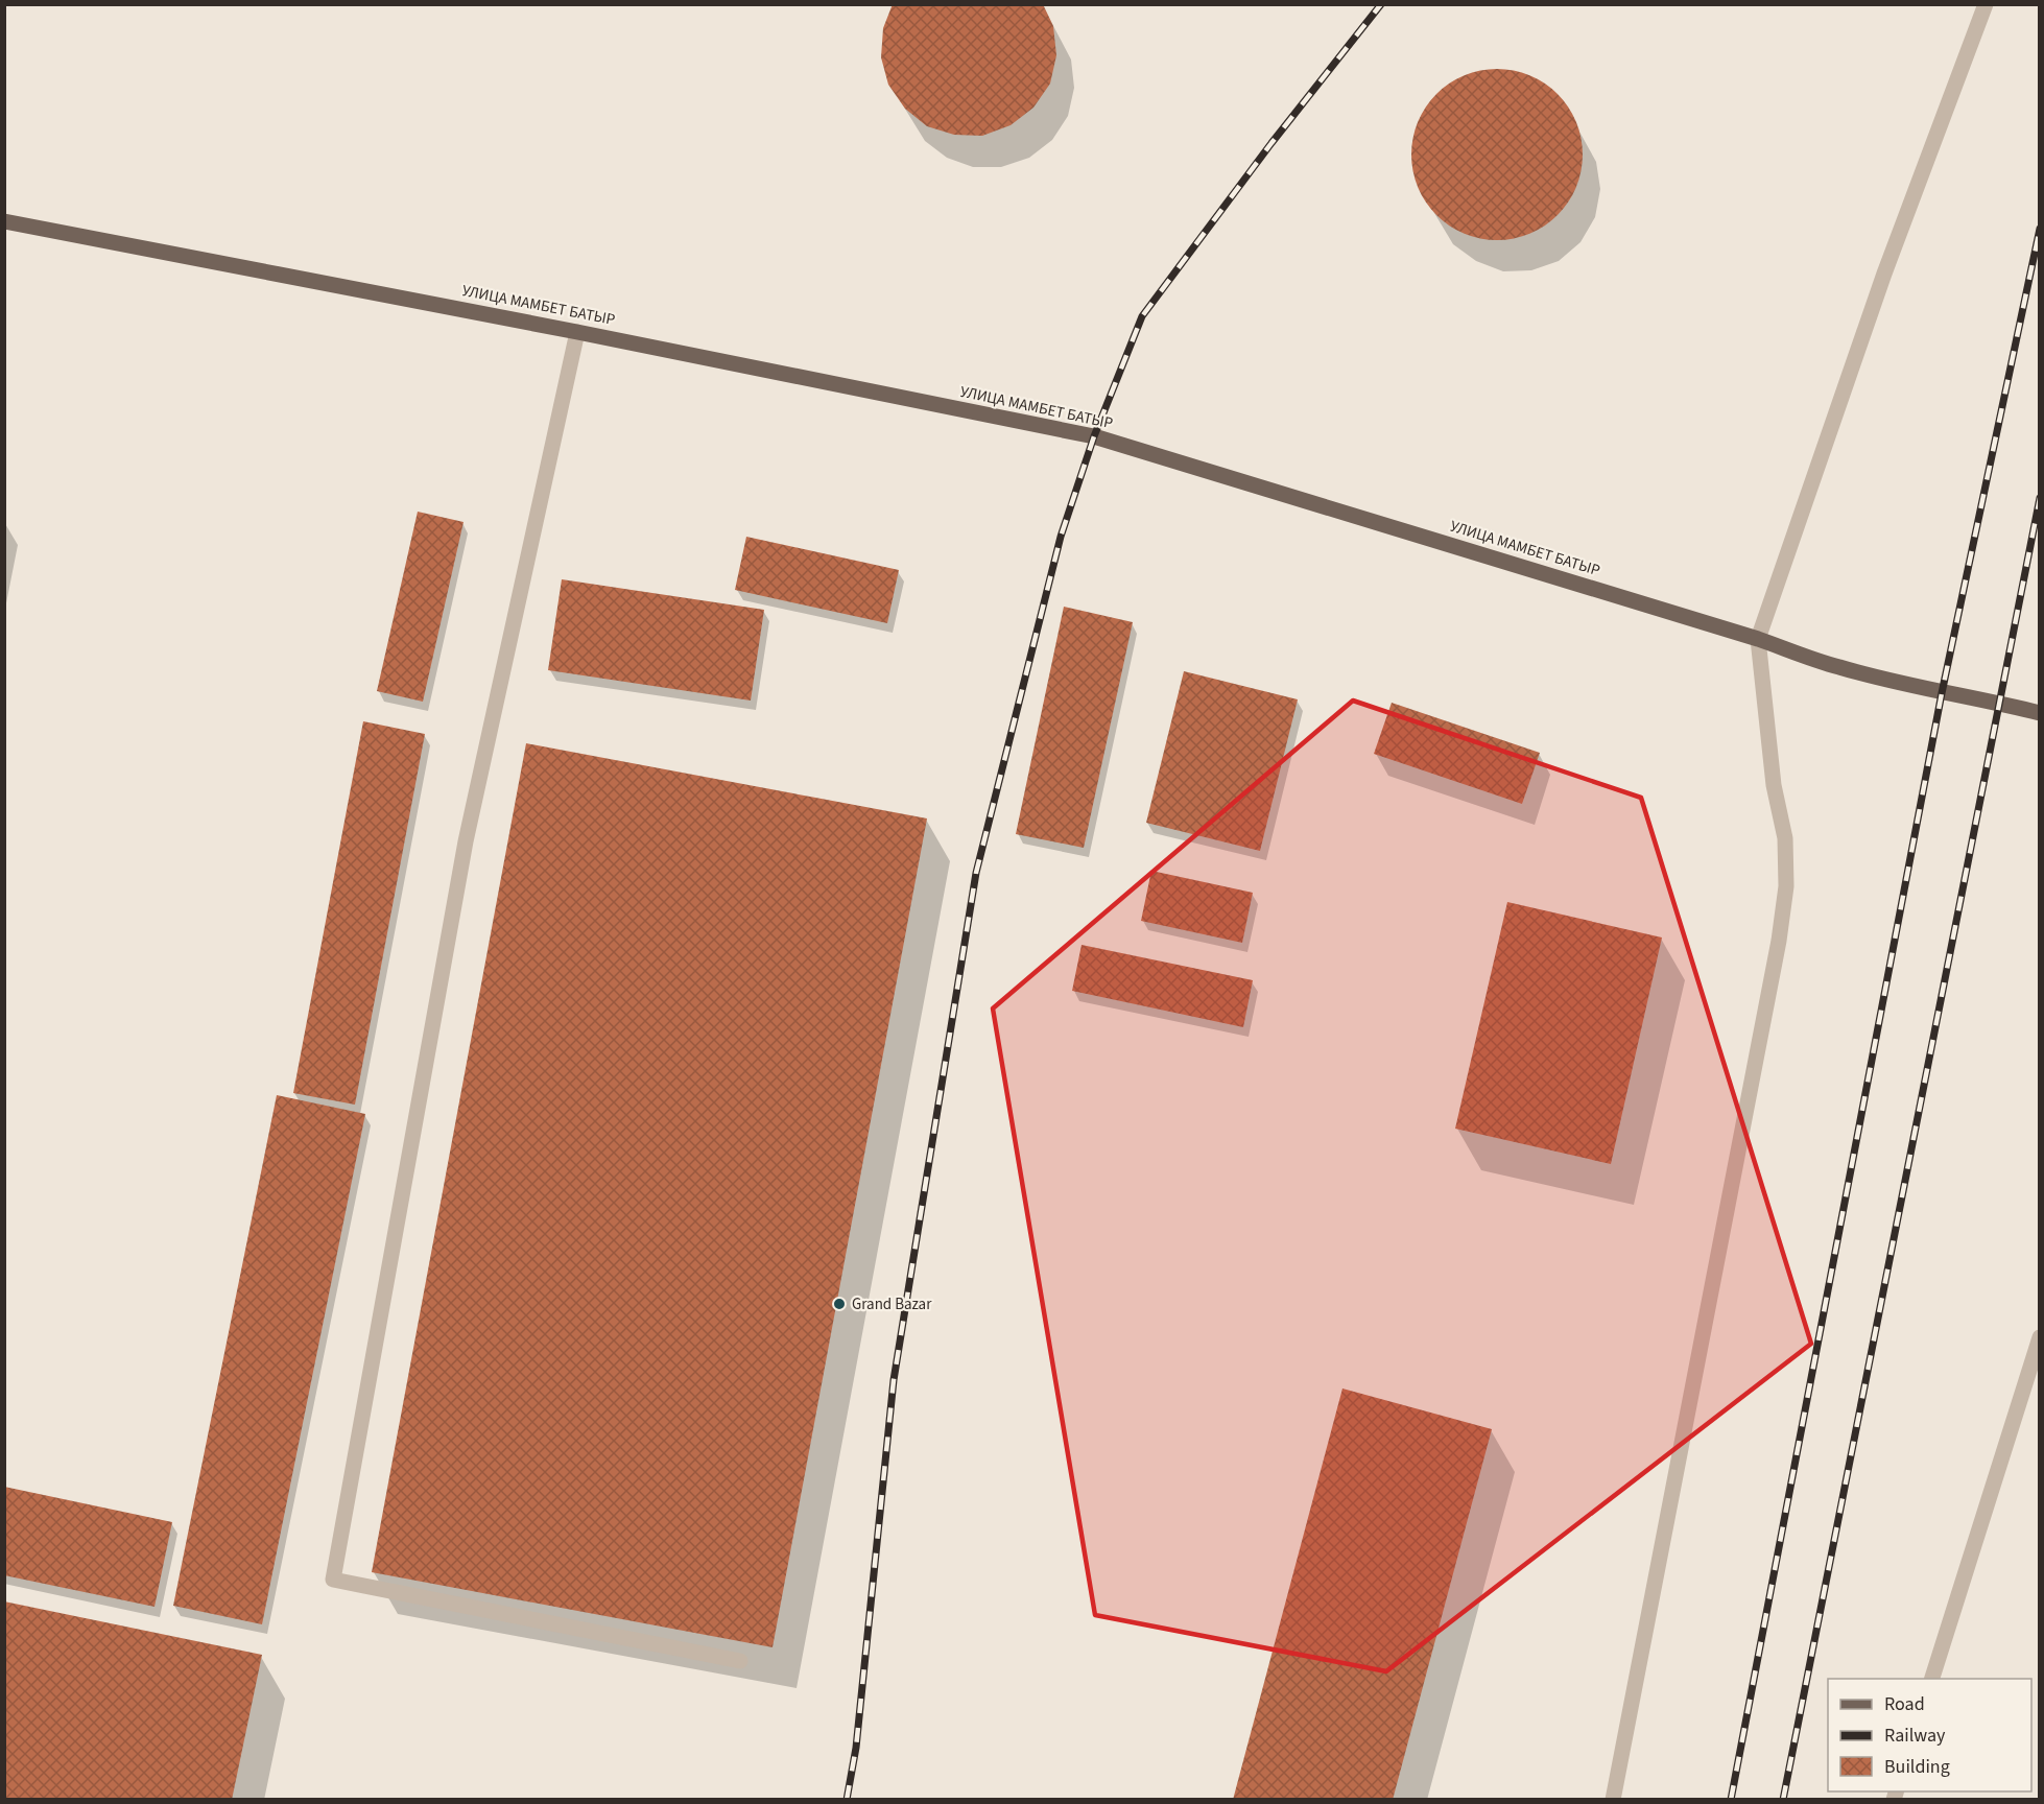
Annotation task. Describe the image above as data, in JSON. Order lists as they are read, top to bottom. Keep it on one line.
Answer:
{"streets":{"main road":["УЛИЦА МАМБЕТ БАТЫР"]},"places":["Grand Bazar"],"legend":["Road","Railway","Building"]}
